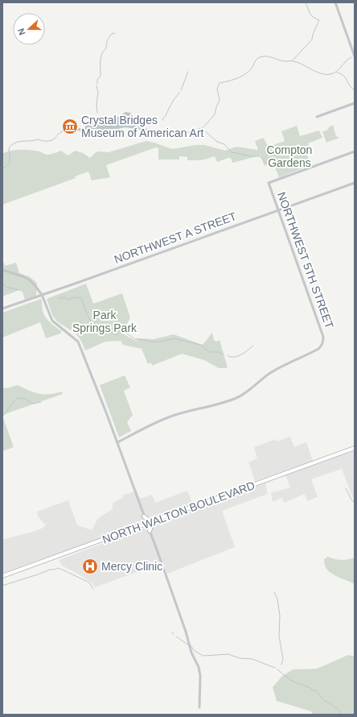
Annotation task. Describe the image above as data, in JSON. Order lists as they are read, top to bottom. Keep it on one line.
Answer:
{"streets":{"main road":["NORTH WALTON BOULEVARD"],"street":["NORTHWEST A STREET","NORTHWEST 5TH STREET"]},"crossings":[["NORTHWEST A STREET","NORTHWEST 5TH STREET"]],"parks":["Compton Gardens","Park Springs Park"],"places":{"museum":["Crystal Bridges Museum of American Art"],"hospital":["Mercy Clinic"]},"north":"left"}
